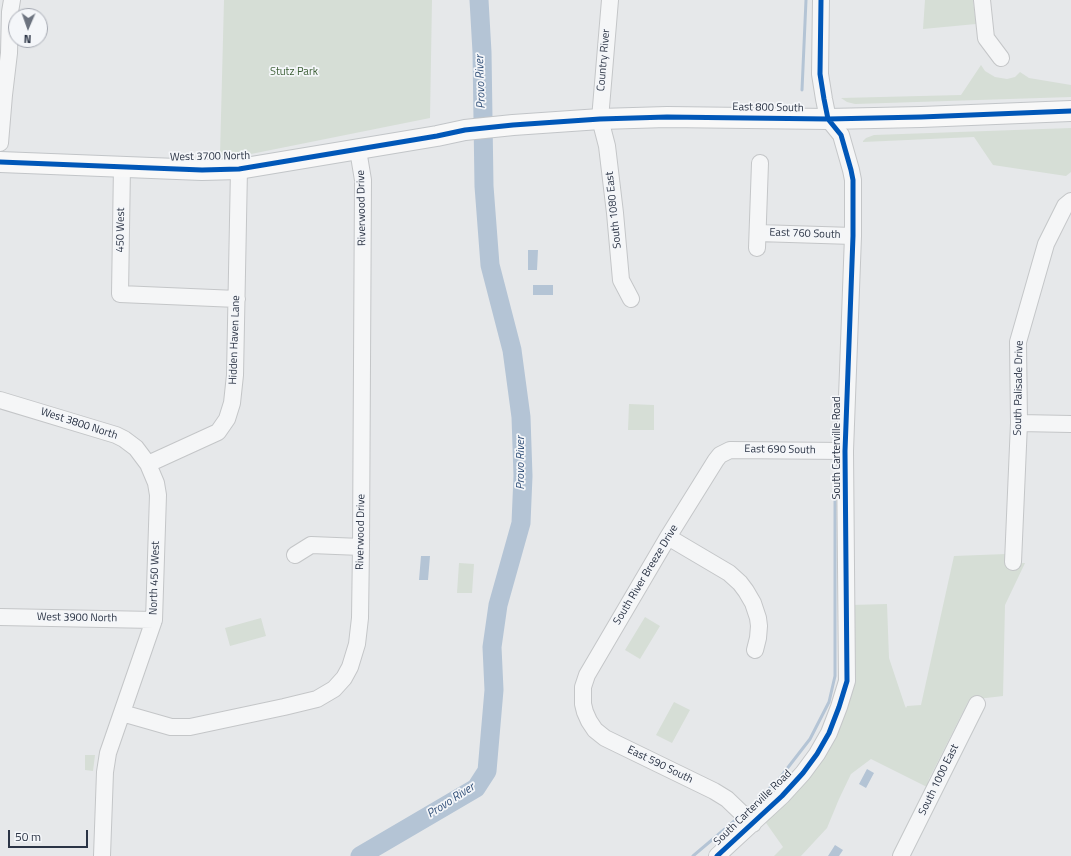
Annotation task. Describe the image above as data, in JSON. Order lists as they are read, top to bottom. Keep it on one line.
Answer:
{"streets":{"main road":["East 800 South","West 3700 North"],"street":["Country River","Riverwood Drive","South 1080 East","450 West","East 760 South","Hidden Haven Lane","South Palisade Drive","West 3800 North","South Carterville Road","East 690 South","South River Breeze Drive","North 450 West","West 3900 North","East 590 South","South 1000 East"]},"crossings":[["Country River","East 800 South"],["Country River","South 1080 East"],["East 800 South","West 3700 North"],["East 800 South","South 1080 East"],["East 800 South","South Carterville Road"],["West 3700 North","Riverwood Drive"],["West 3700 North","450 West"],["West 3700 North","Hidden Haven Lane"],["Riverwood Drive","North 450 West"],["450 West","Hidden Haven Lane"],["East 760 South","South Carterville Road"],["Hidden Haven Lane","West 3800 North"],["Hidden Haven Lane","North 450 West"],["West 3800 North","North 450 West"],["South Carterville Road","East 690 South"],["South Carterville Road","East 590 South"],["East 690 South","South River Breeze Drive"],["South River Breeze Drive","East 590 South"],["North 450 West","West 3900 North"]],"water":["Provo River"],"parks":["Stutz Park"],"scale_bar":"50 m","north":"bottom"}
